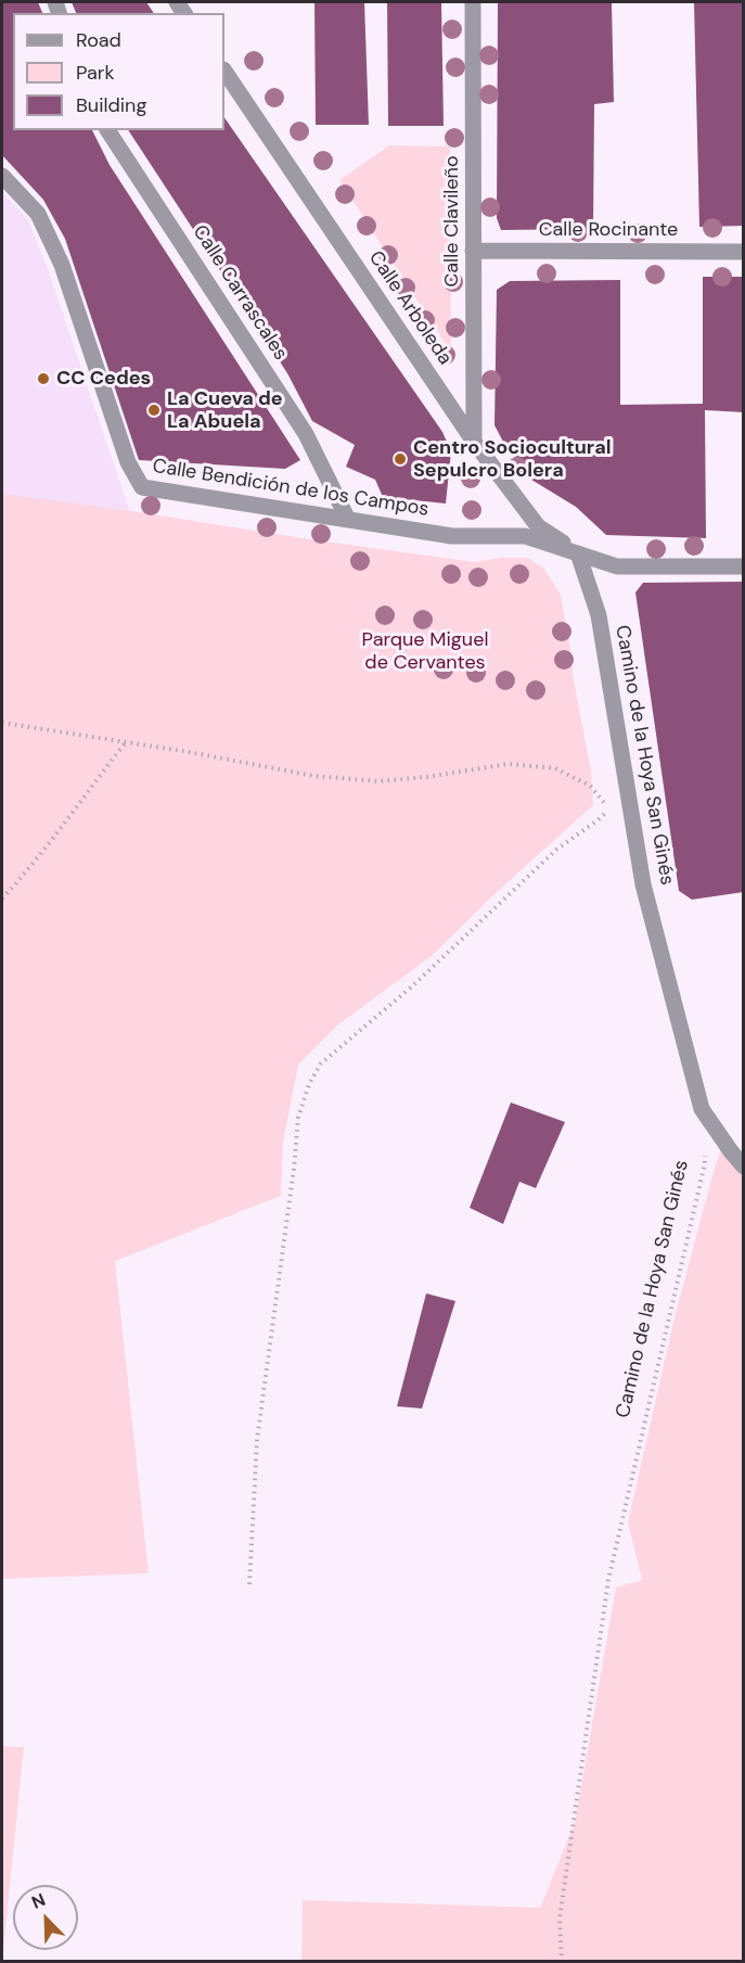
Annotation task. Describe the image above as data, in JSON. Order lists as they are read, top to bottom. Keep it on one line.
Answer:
{"streets":{"street":["Calle Clavileño","Calle Rocinante","Calle Carrascales","Calle Arboleda","Calle Bendición de los Campos","Camino de la Hoya San Ginés"]},"crossings":[["Calle Clavileño","Calle Rocinante"],["Calle Clavileño","Calle Arboleda"],["Calle Carrascales","Calle Bendición de los Campos"],["Calle Arboleda","Calle Bendición de los Campos"],["Calle Arboleda","Camino de la Hoya San Ginés"],["Calle Bendición de los Campos","Camino de la Hoya San Ginés"]],"parks":["Parque Miguel de Cervantes"],"places":["CC Cedes","La Cueva de La Abuela","Centro Sociocultural Sepulcro Bolera"],"legend":["Road","Park","Building"],"north":"top left"}
